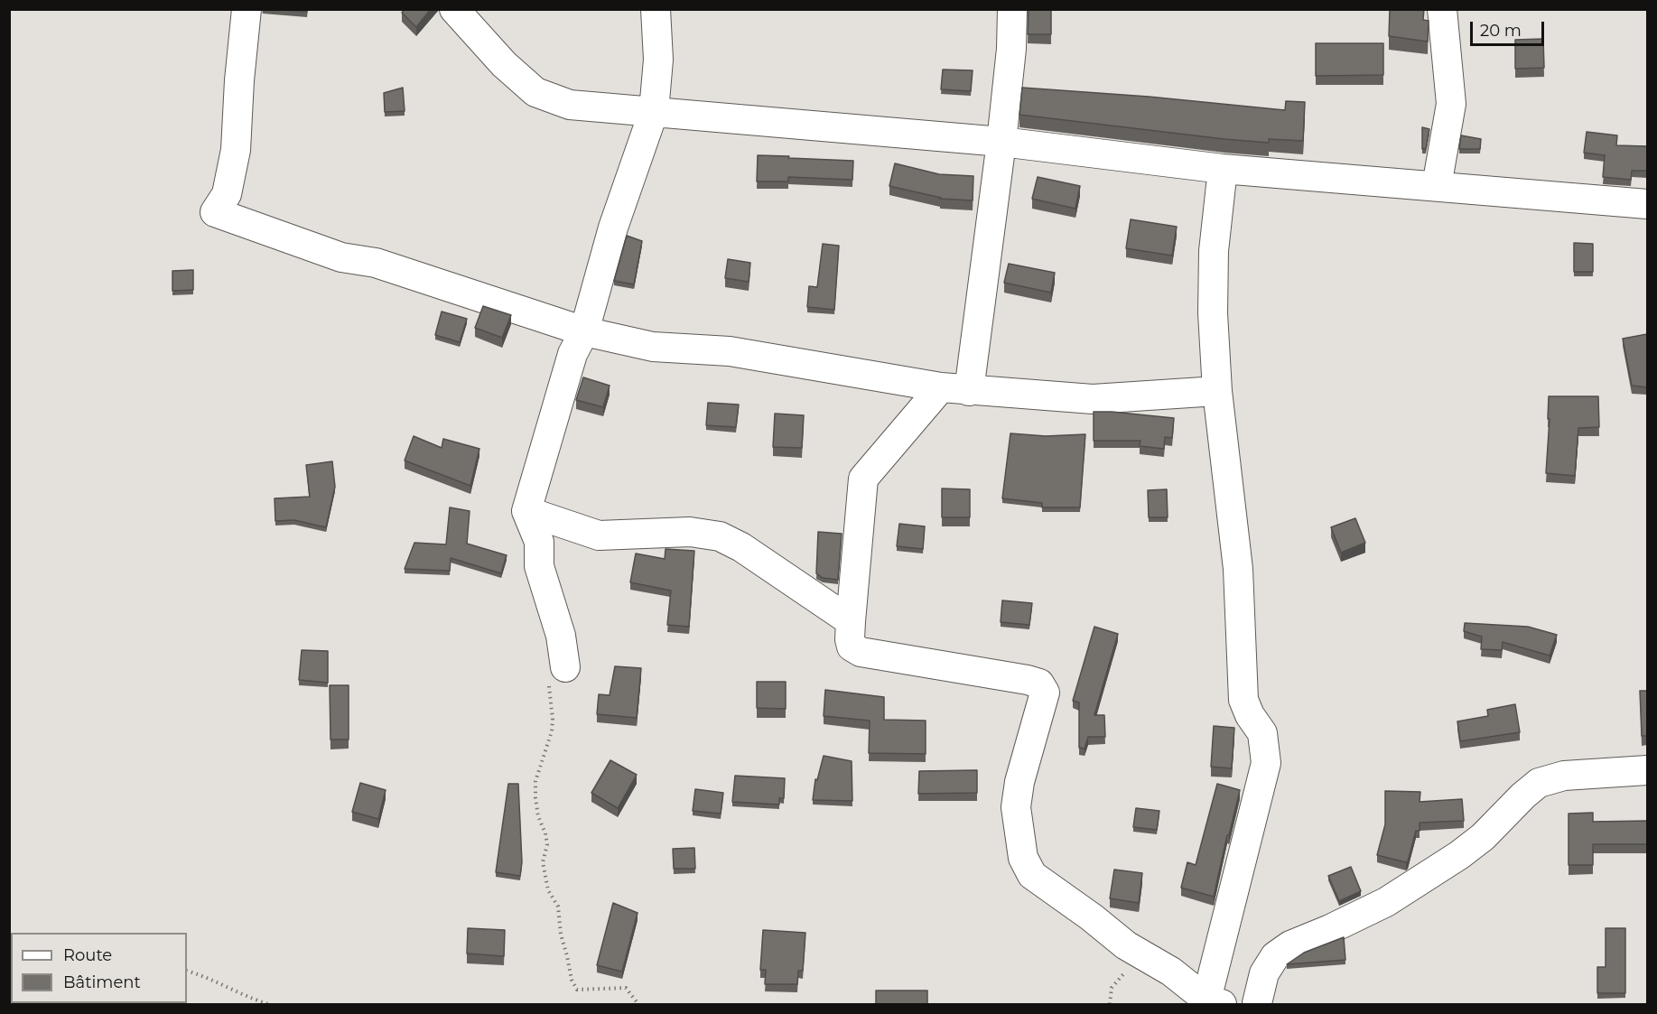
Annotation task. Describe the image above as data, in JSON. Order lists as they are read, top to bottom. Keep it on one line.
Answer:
{"legend":["Route","Bâtiment"],"scale_bar":"20 m"}
